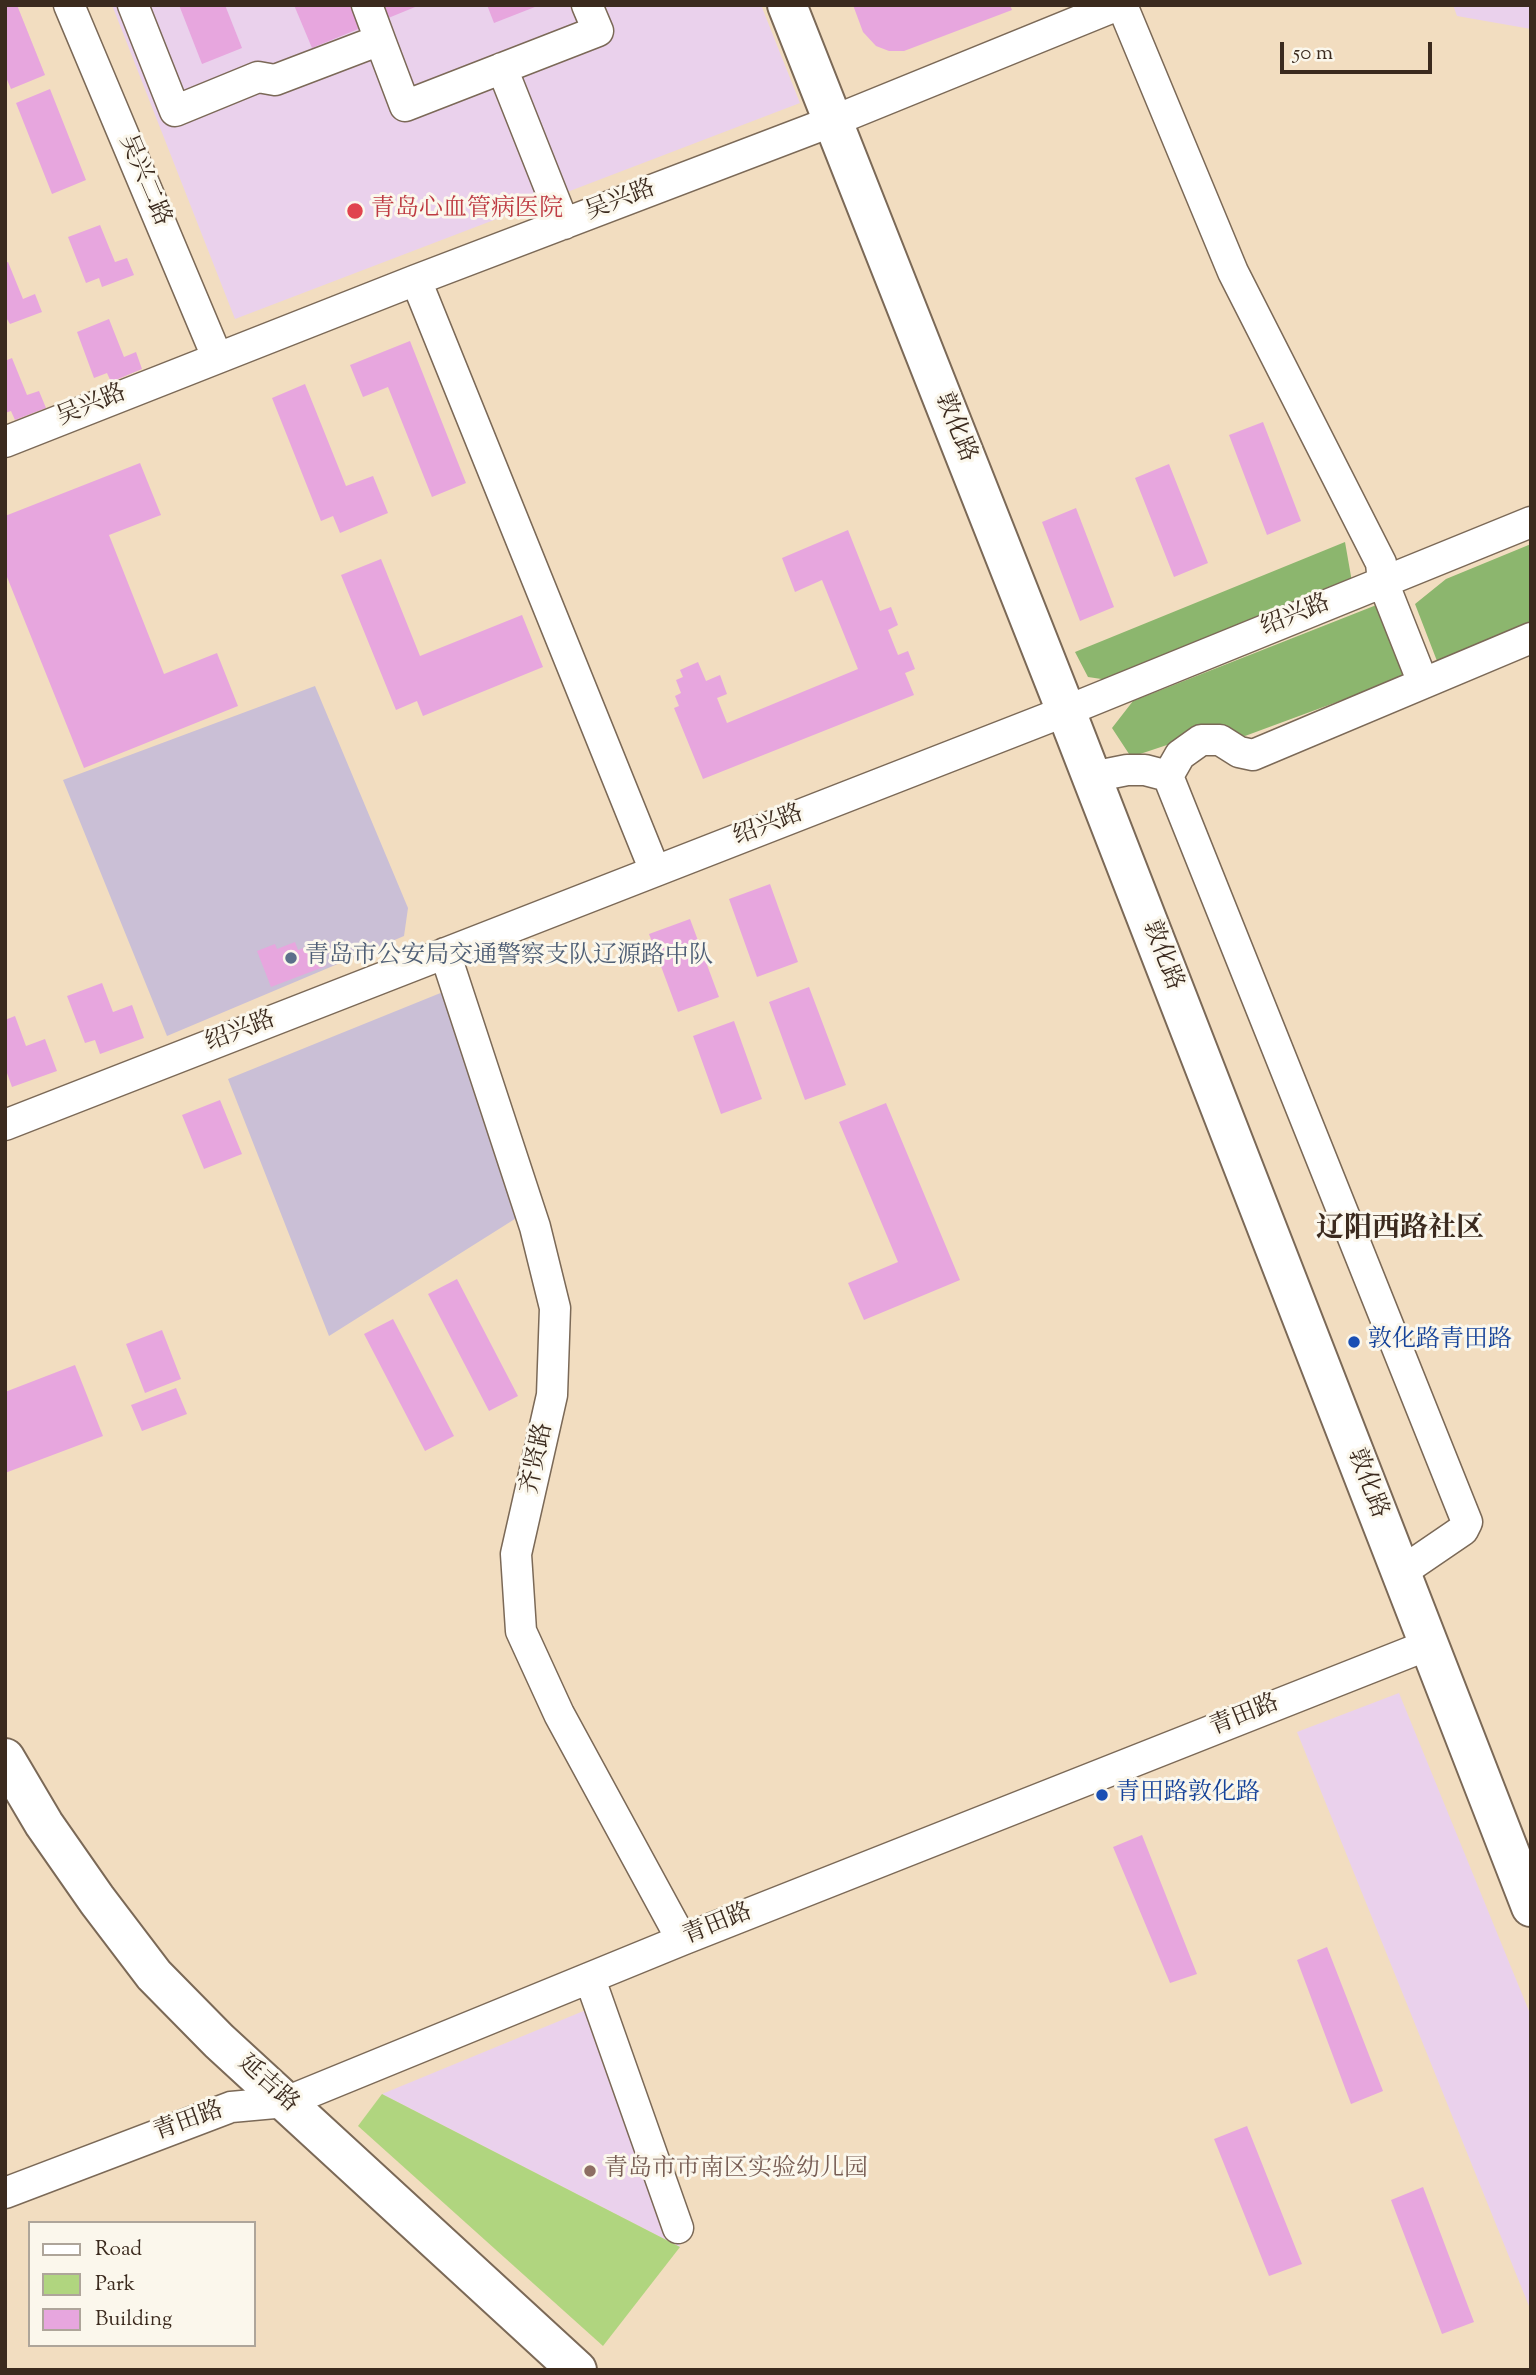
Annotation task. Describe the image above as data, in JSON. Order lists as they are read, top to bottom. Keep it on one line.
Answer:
{"streets":{"main road":["敦化路","延吉路"],"street":["吴兴二路","吴兴路","绍兴路","齐贤路","青田路"]},"crossings":[["吴兴二路","吴兴路"],["吴兴路","敦化路"],["敦化路","绍兴路"],["敦化路","青田路"],["绍兴路","齐贤路"],["齐贤路","青田路"],["青田路","延吉路"]],"districts":["辽阳西路社区"],"places":["青岛心血管病医院","青岛市公安局交通警察支队辽源路中队","敦化路青田路","青田路敦化路","青岛市市南区实验幼儿园"],"legend":["Road","Park","Building"],"scale_bar":"50 m"}
